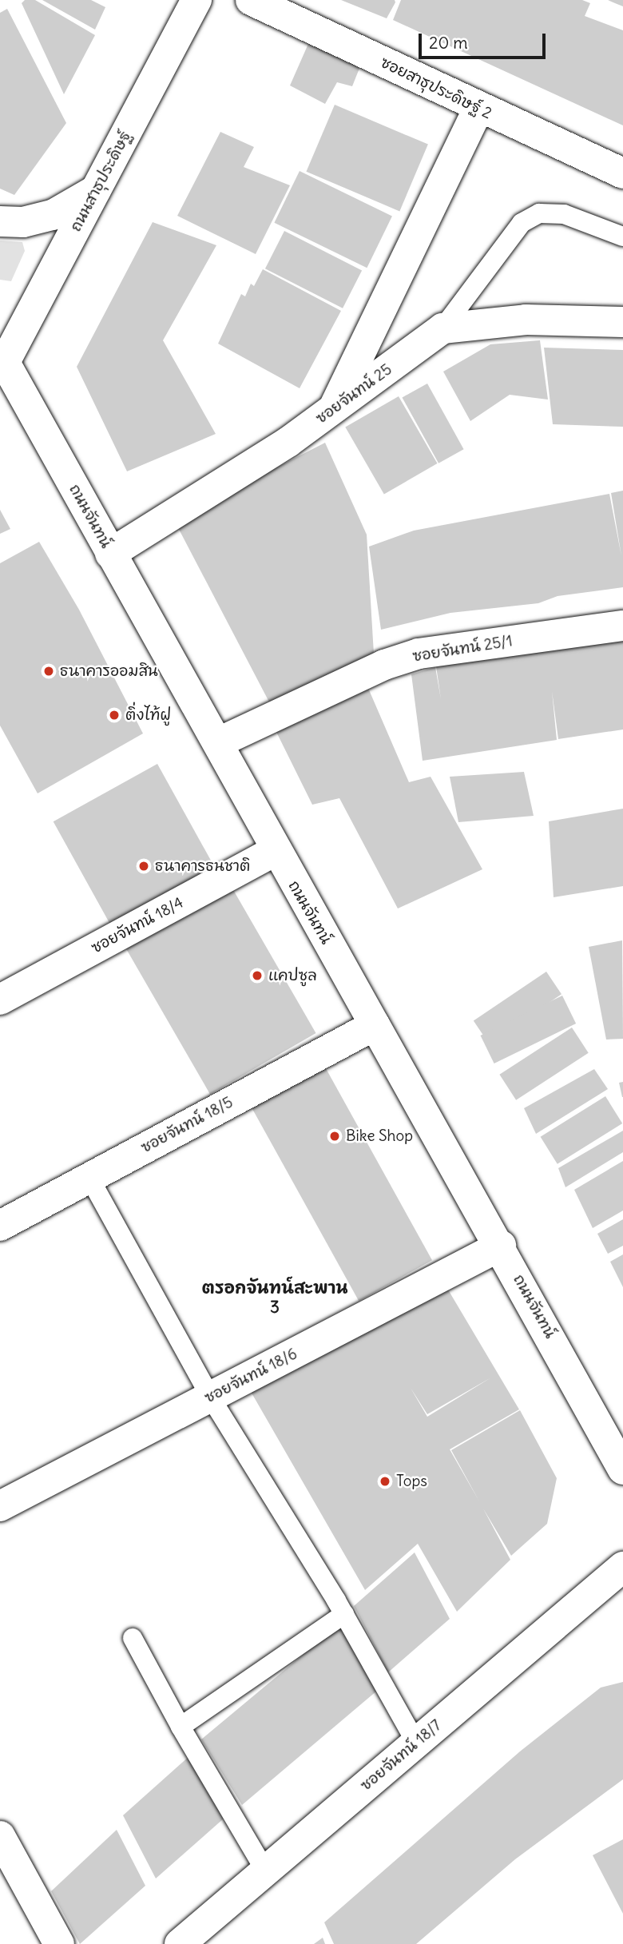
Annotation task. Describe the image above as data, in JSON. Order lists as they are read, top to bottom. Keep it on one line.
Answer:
{"streets":{"street":["ซอยสาธุประดิษฐ์ 2","ถนนสาธุประดิษฐ์","ซอยจันทน์ 25","ถนนจันทน์","ซอยจันทน์ 25/1","ซอยจันทน์ 18/4","ซอยจันทน์ 18/5","ซอยจันทน์ 18/6","ซอยจันทน์ 18/7"]},"crossings":[["ถนนสาธุประดิษฐ์","ถนนจันทน์"],["ซอยจันทน์ 25","ถนนจันทน์"],["ถนนจันทน์","ซอยจันทน์ 25/1"],["ถนนจันทน์","ซอยจันทน์ 18/4"],["ถนนจันทน์","ซอยจันทน์ 18/5"],["ถนนจันทน์","ซอยจันทน์ 18/6"]],"districts":["ตรอกจันทน์สะพาน 3"],"places":["ธนาคารออมสิน","ติ่งไท้ฝู","ธนาคารธนชาติ","แคปซูล","Bike Shop","Tops"],"scale_bar":"20 m"}
